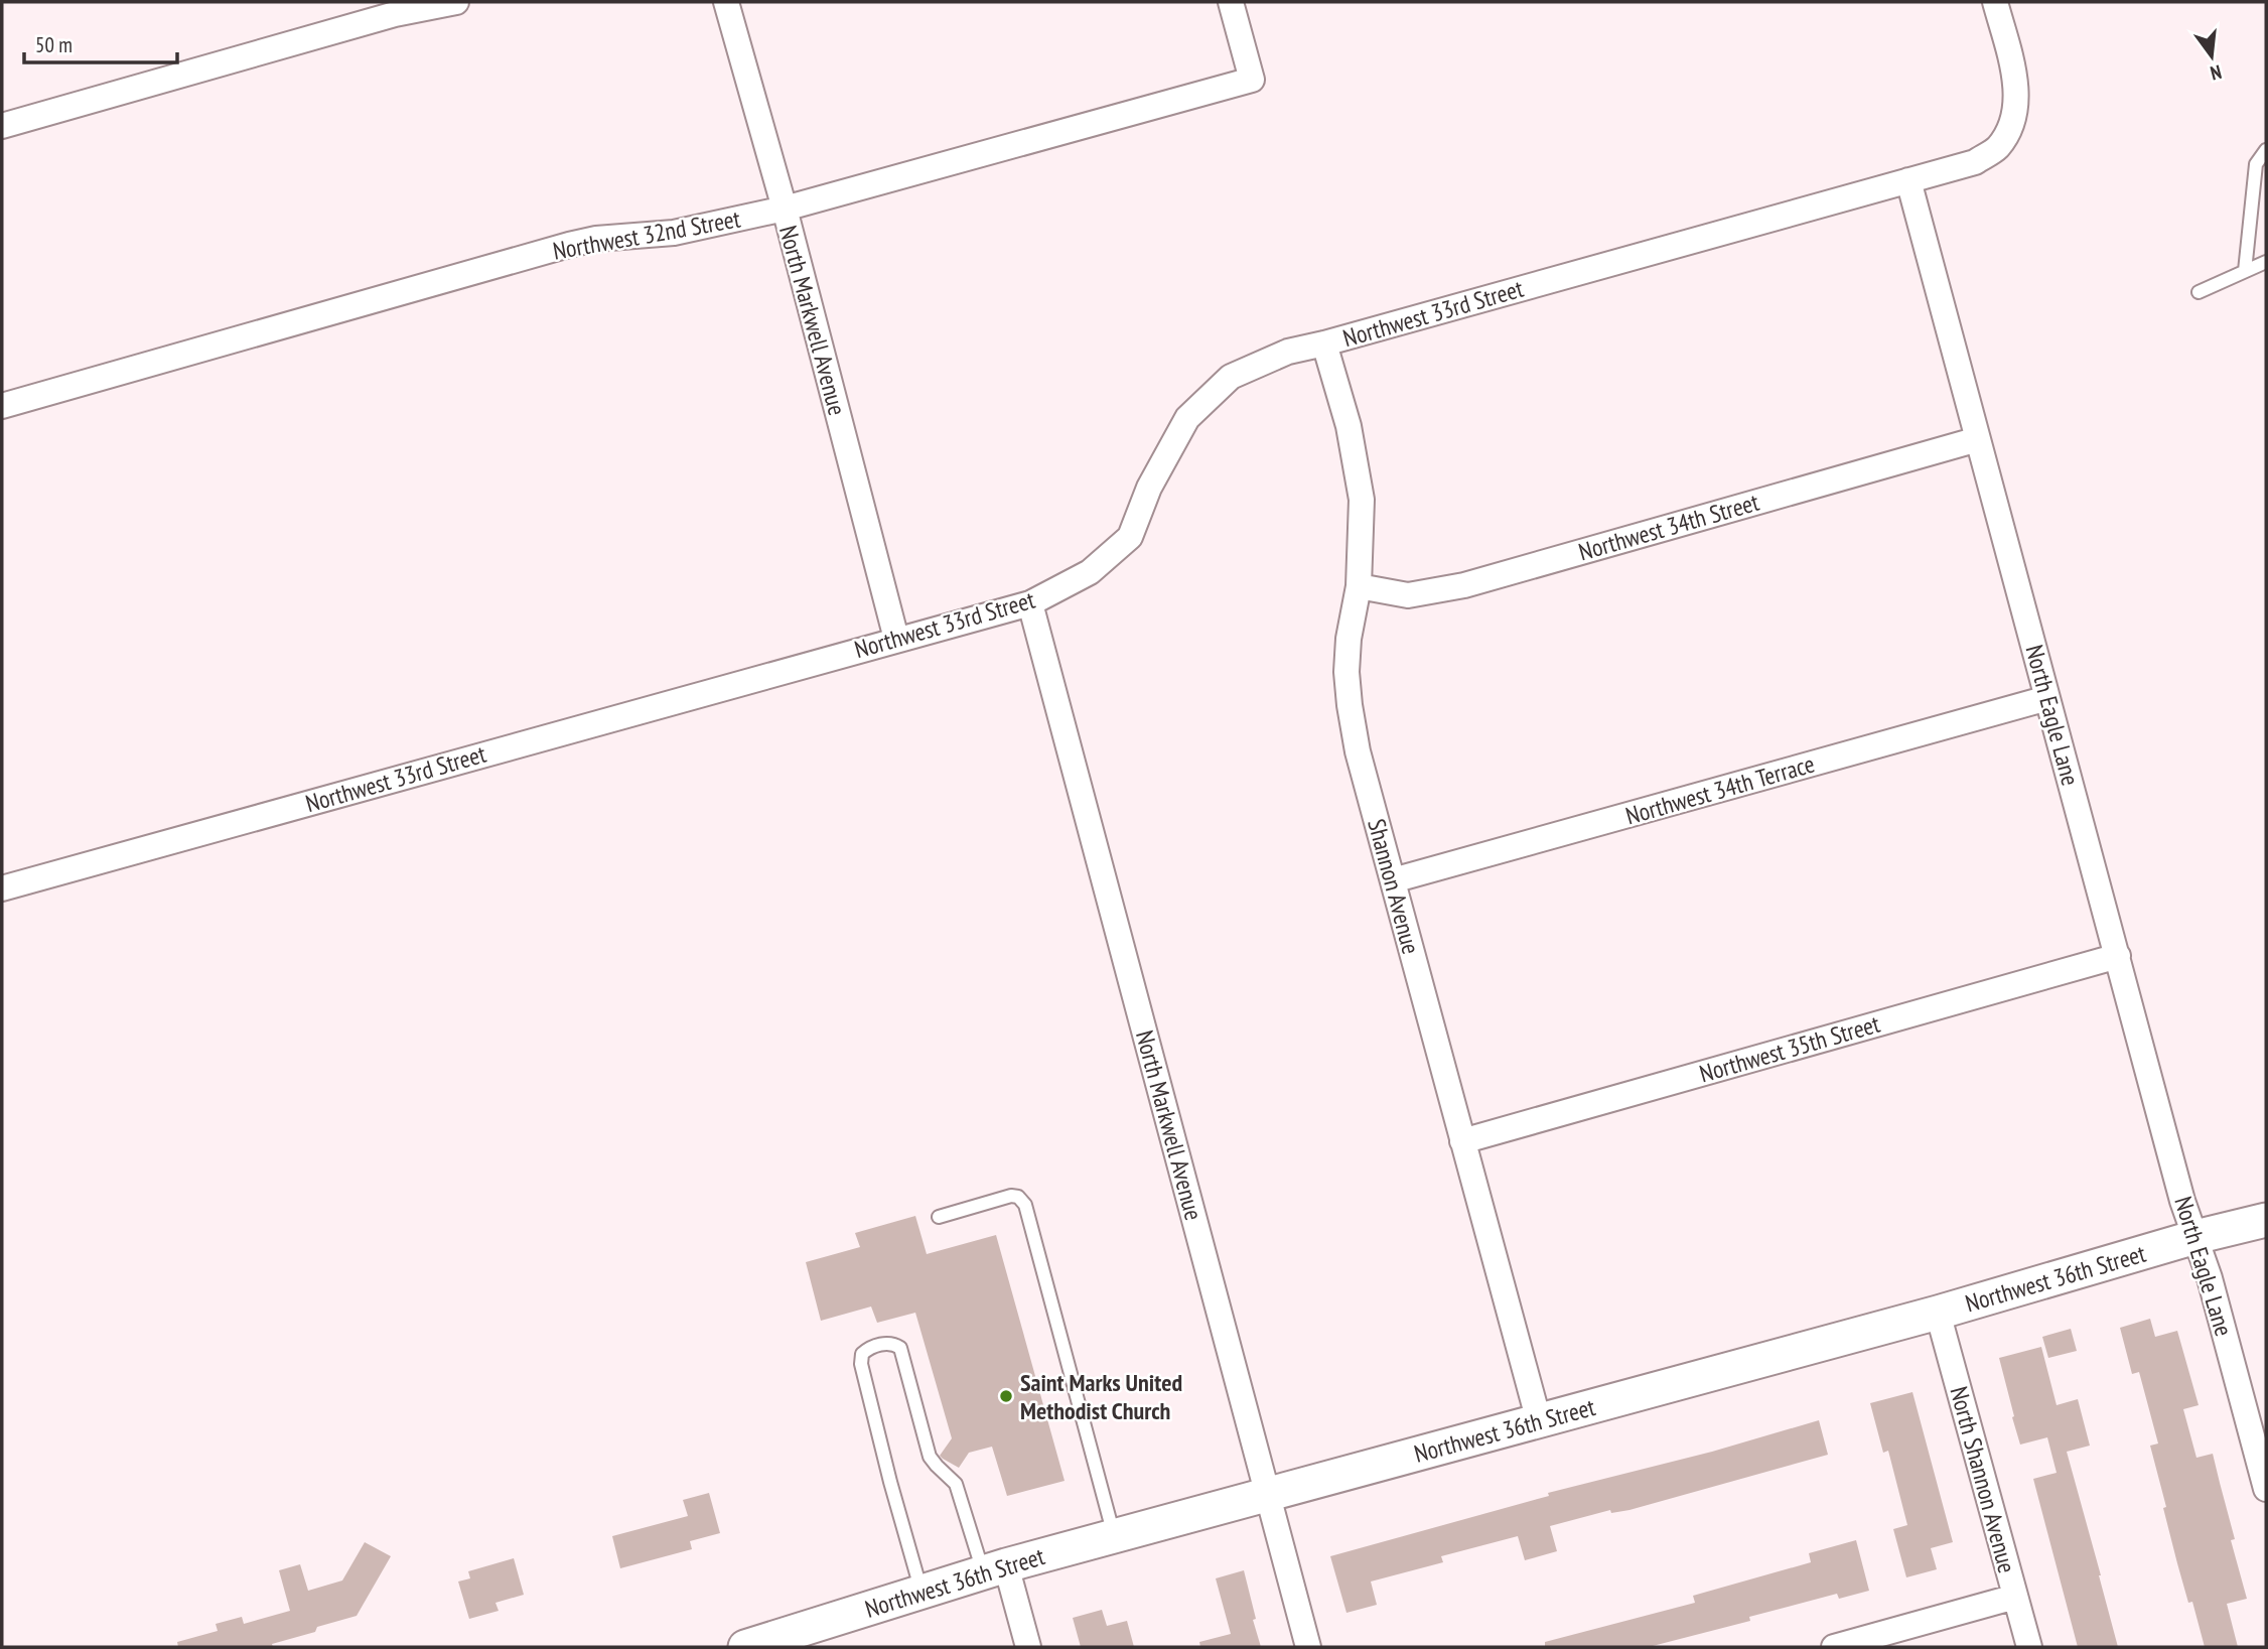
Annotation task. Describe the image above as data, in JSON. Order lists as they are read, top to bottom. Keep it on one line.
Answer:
{"streets":{"street":["Northwest 32nd Street","Northwest 33rd Street","North Markwell Avenue","Northwest 34th Street","North Eagle Lane","Northwest 34th Terrace","Shannon Avenue","Northwest 35th Street","Northwest 36th Street","North Shannon Avenue"]},"crossings":[["Northwest 32nd Street","North Markwell Avenue"],["Northwest 33rd Street","North Markwell Avenue"],["Northwest 33rd Street","North Eagle Lane"],["Northwest 33rd Street","Shannon Avenue"],["North Markwell Avenue","Northwest 36th Street"],["Northwest 34th Street","North Eagle Lane"],["Northwest 34th Street","Shannon Avenue"],["North Eagle Lane","Northwest 34th Terrace"],["North Eagle Lane","Northwest 35th Street"],["North Eagle Lane","Northwest 36th Street"],["Northwest 34th Terrace","Shannon Avenue"],["Shannon Avenue","Northwest 35th Street"],["Shannon Avenue","Northwest 36th Street"],["Northwest 36th Street","North Shannon Avenue"]],"places":["Saint Marks United Methodist Church"],"scale_bar":"50 m","north":"bottom"}
